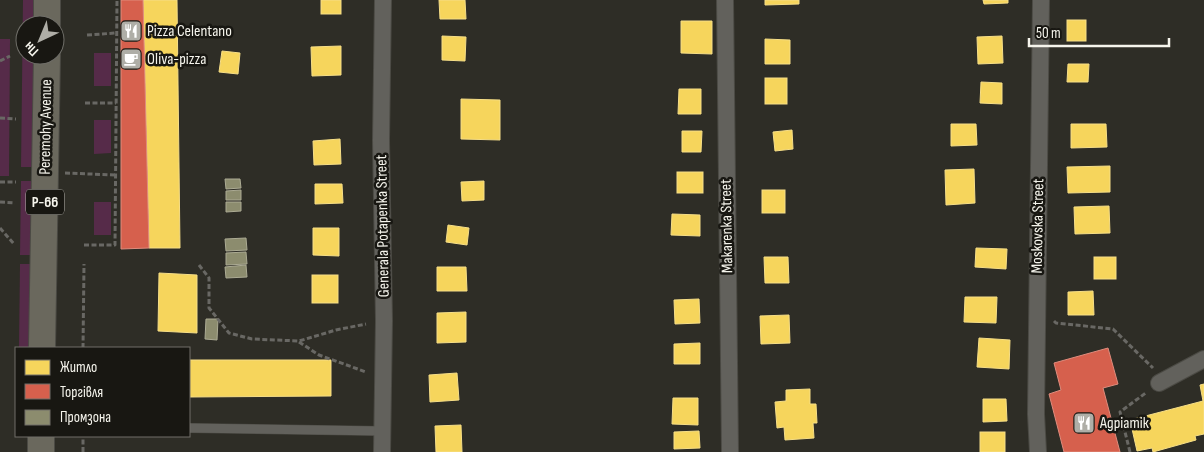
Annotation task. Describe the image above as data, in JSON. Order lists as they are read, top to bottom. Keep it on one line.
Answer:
{"streets":{"main road":["Peremohy Avenue","Р-66"],"street":["Generala Potapenka Street","Makarenka Street","Moskovska Street"]},"places":{"restaurant":["Pizza Celentano","Адріатік"],"cafe":["Oliva-pizza"]},"legend":["Житло","Торгівля","Промзона"],"scale_bar":"50 m","north":"bottom left"}
